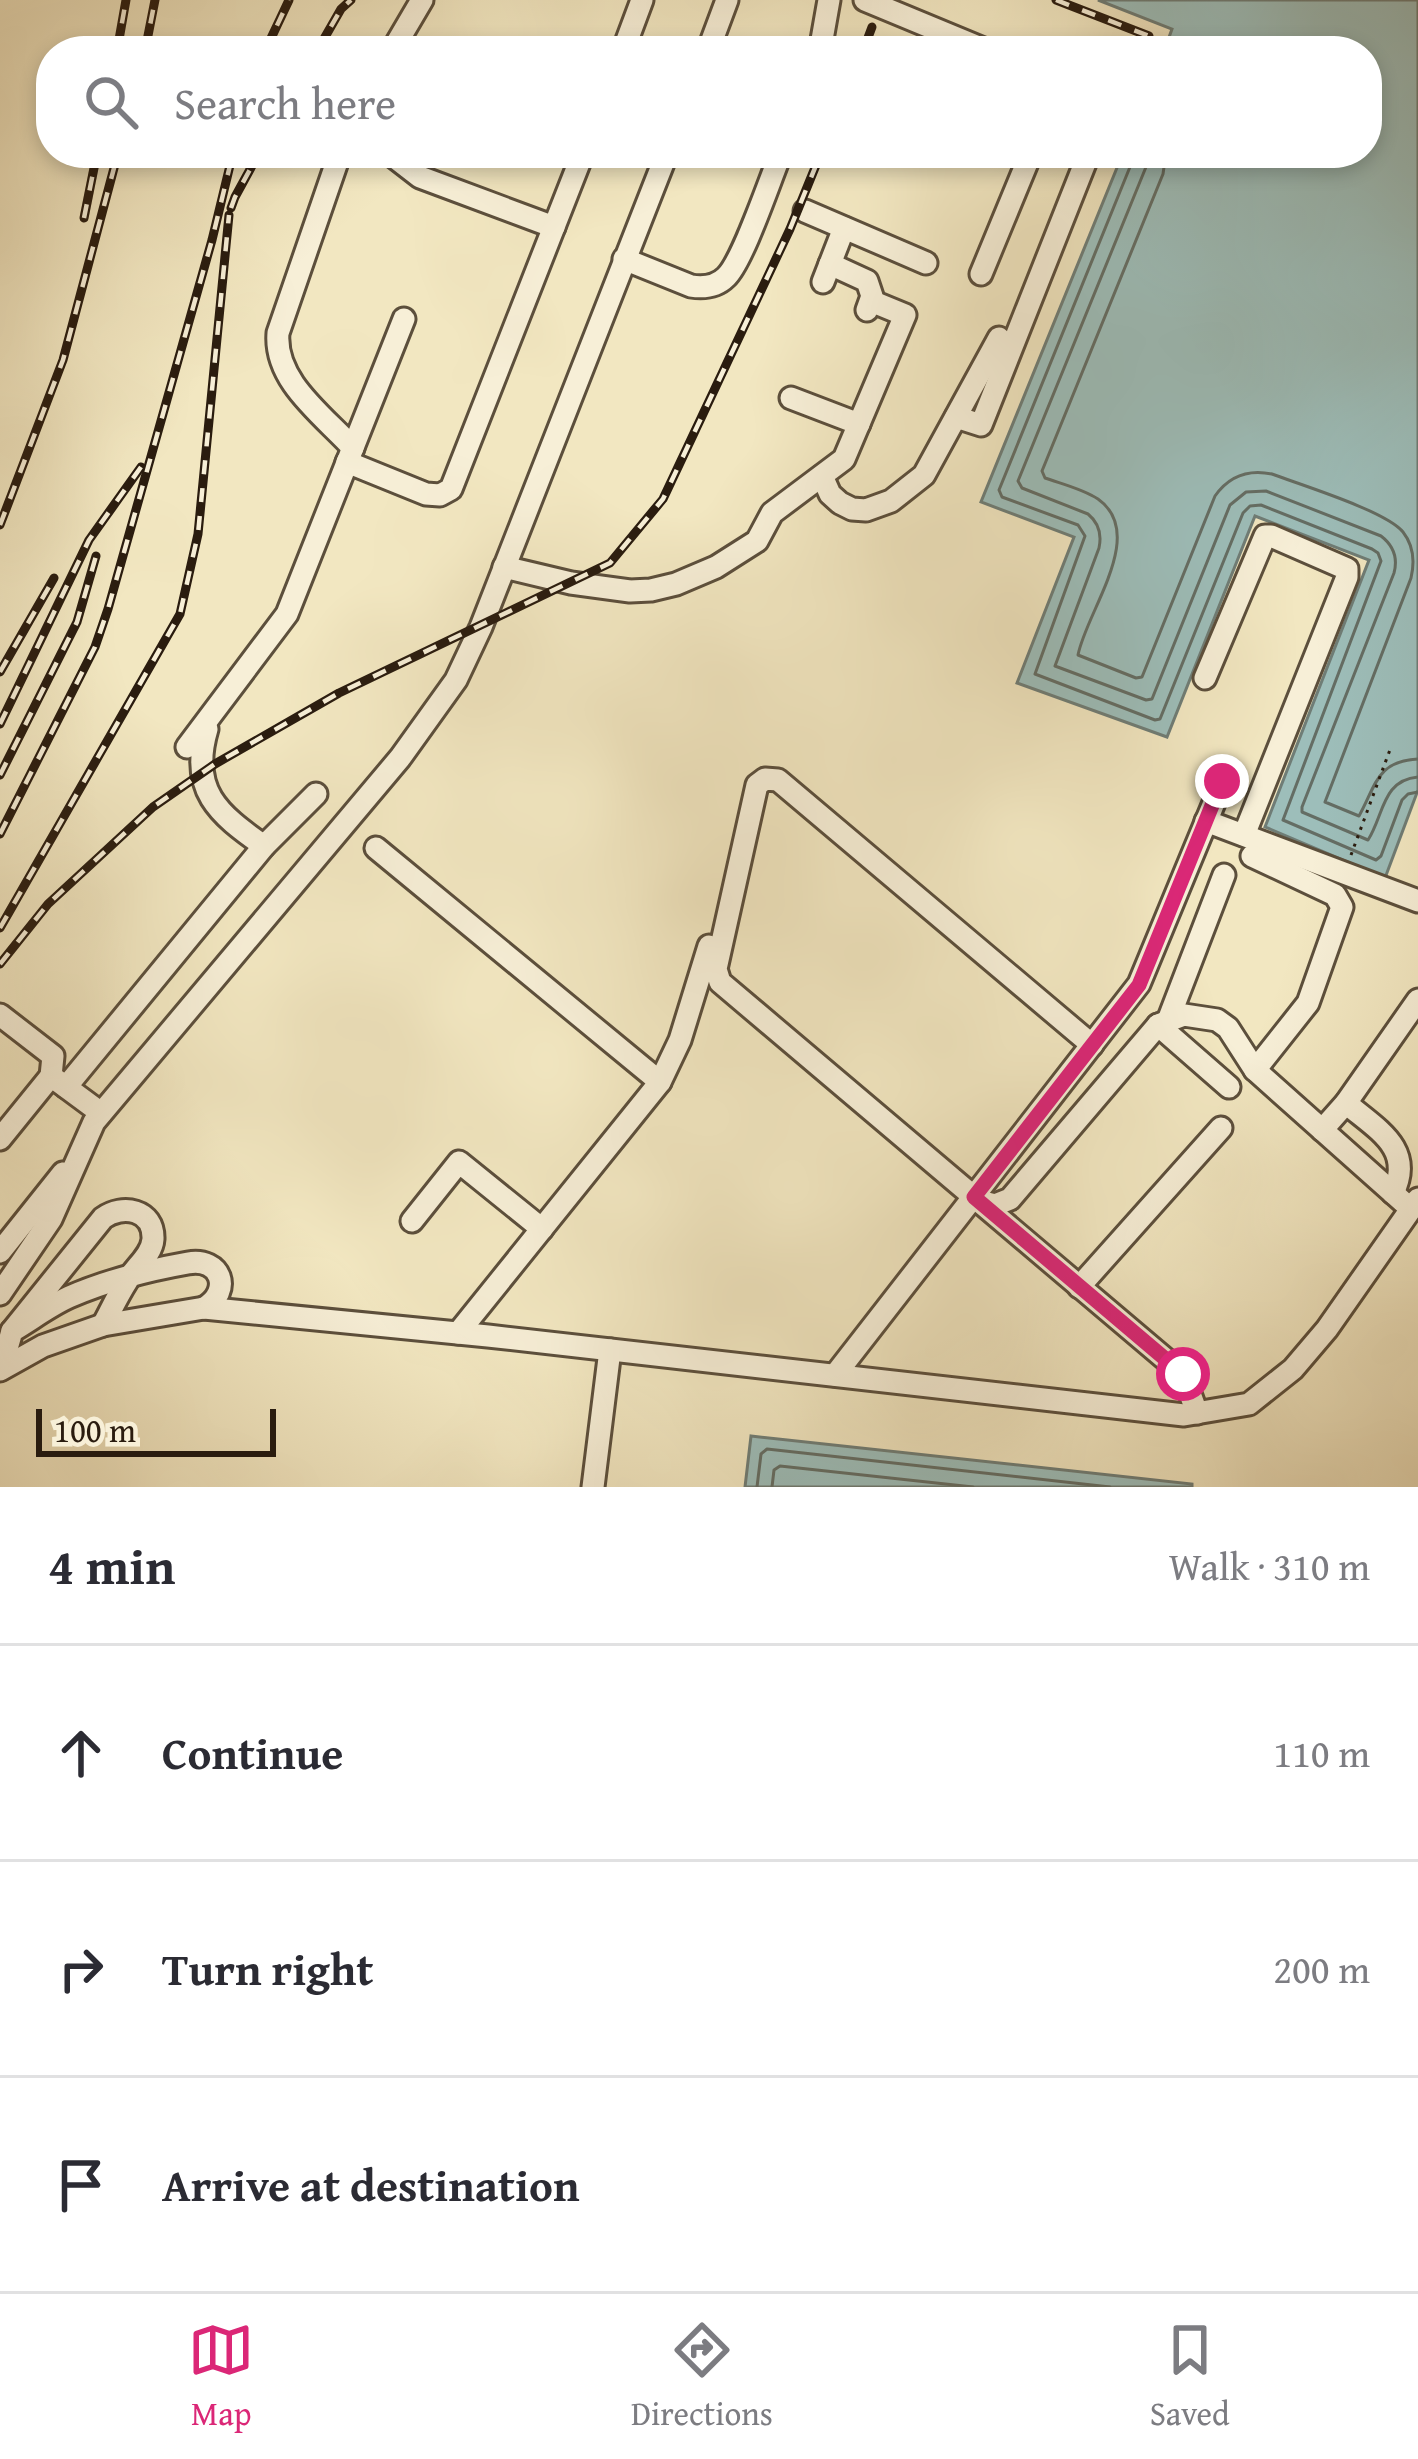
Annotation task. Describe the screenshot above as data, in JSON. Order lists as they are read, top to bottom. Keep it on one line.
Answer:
{"scale_bar":"100 m","page":{"search":"Search here","scale":"100 m","heading":["4 min","Walk · 310 m"],"list":[["Continue","110 m"],["Turn right","200 m"],"Arrive at destination"],"nav":["Map","Directions","Saved"]}}
